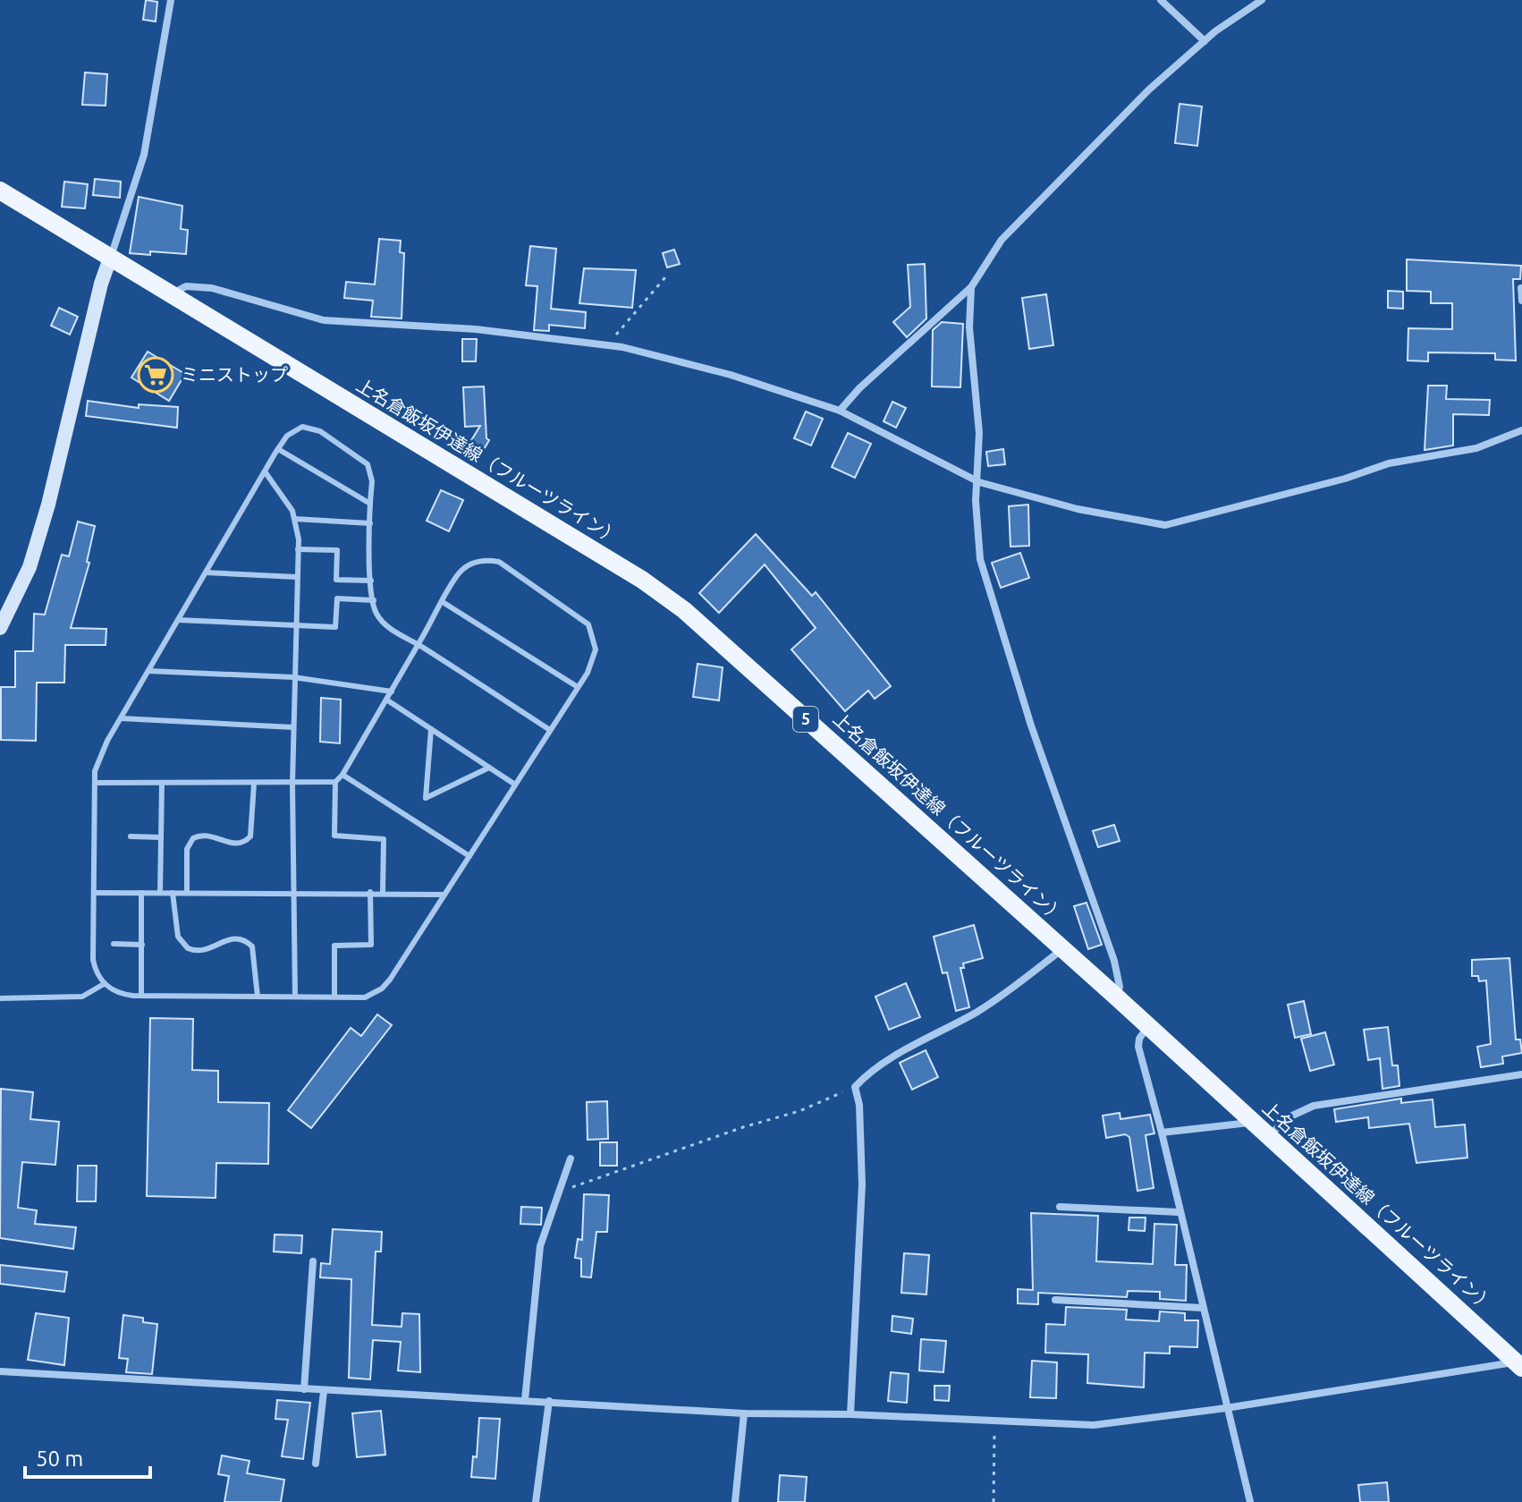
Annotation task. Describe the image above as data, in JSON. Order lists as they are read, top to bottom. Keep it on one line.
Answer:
{"streets":{"main road":["上名倉飯坂伊達線（フルーツライン）","5"]},"places":{"supermarket":["ミニストップ"]},"scale_bar":"50 m"}
